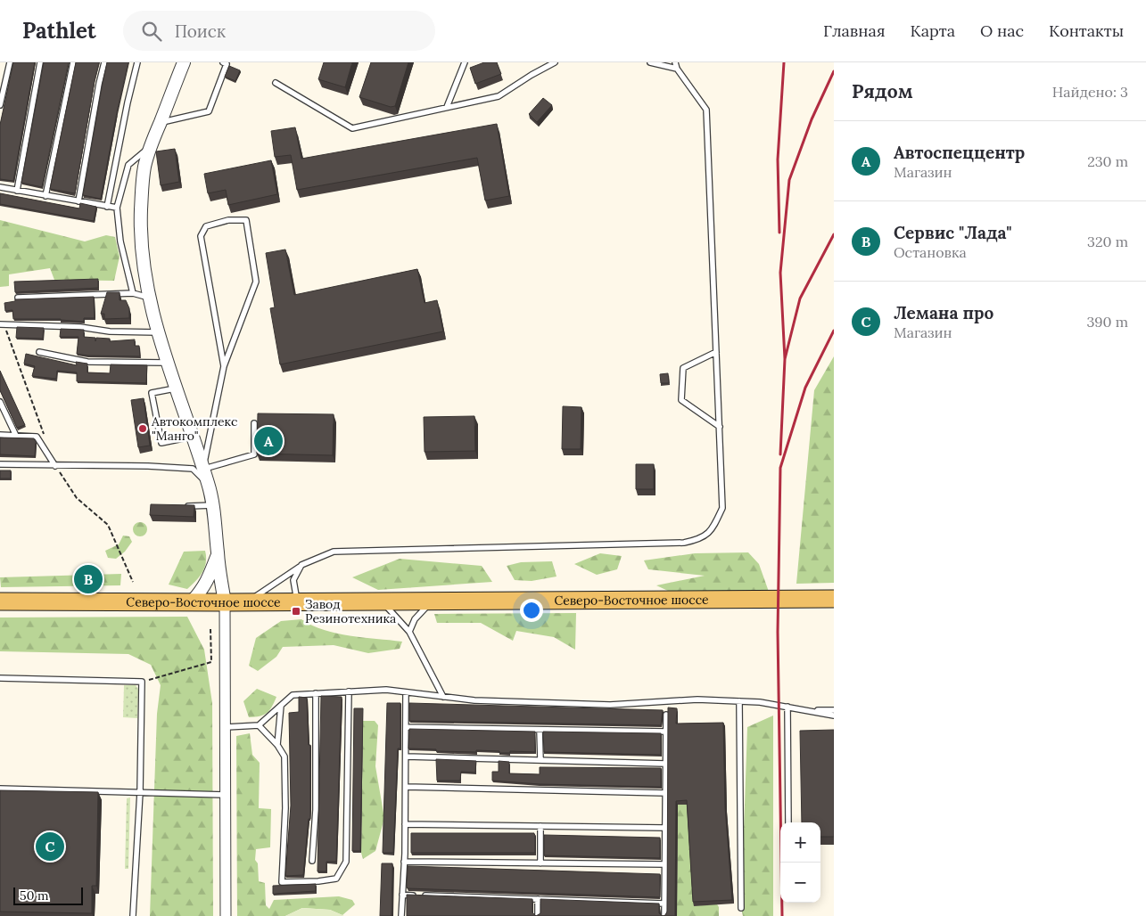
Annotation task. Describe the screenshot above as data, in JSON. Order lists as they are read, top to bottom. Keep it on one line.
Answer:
{"streets":{"main road":["Северо-Восточное шоссе"]},"places":{"other":["Автокомплекс \"Манго\""],"transit":["Завод Резинотехника"]},"scale_bar":"50 m","page":{"header":"Pathlet","search":"Поиск","nav":["Главная","Карта","О нас","Контакты"],"heading":["Рядом","Найдено: 3"],"list":[{"mark":"A","name":"Автоспеццентр","note":"Магазин","value":"230 m"},{"mark":"B","name":"Сервис \"Лада\"","note":"Остановка","value":"320 m"},{"mark":"C","name":"Лемана про","note":"Магазин","value":"390 m"}],"pins":["A","B","C"],"map_buttons":["+","−"],"scale":"50 m"}}
